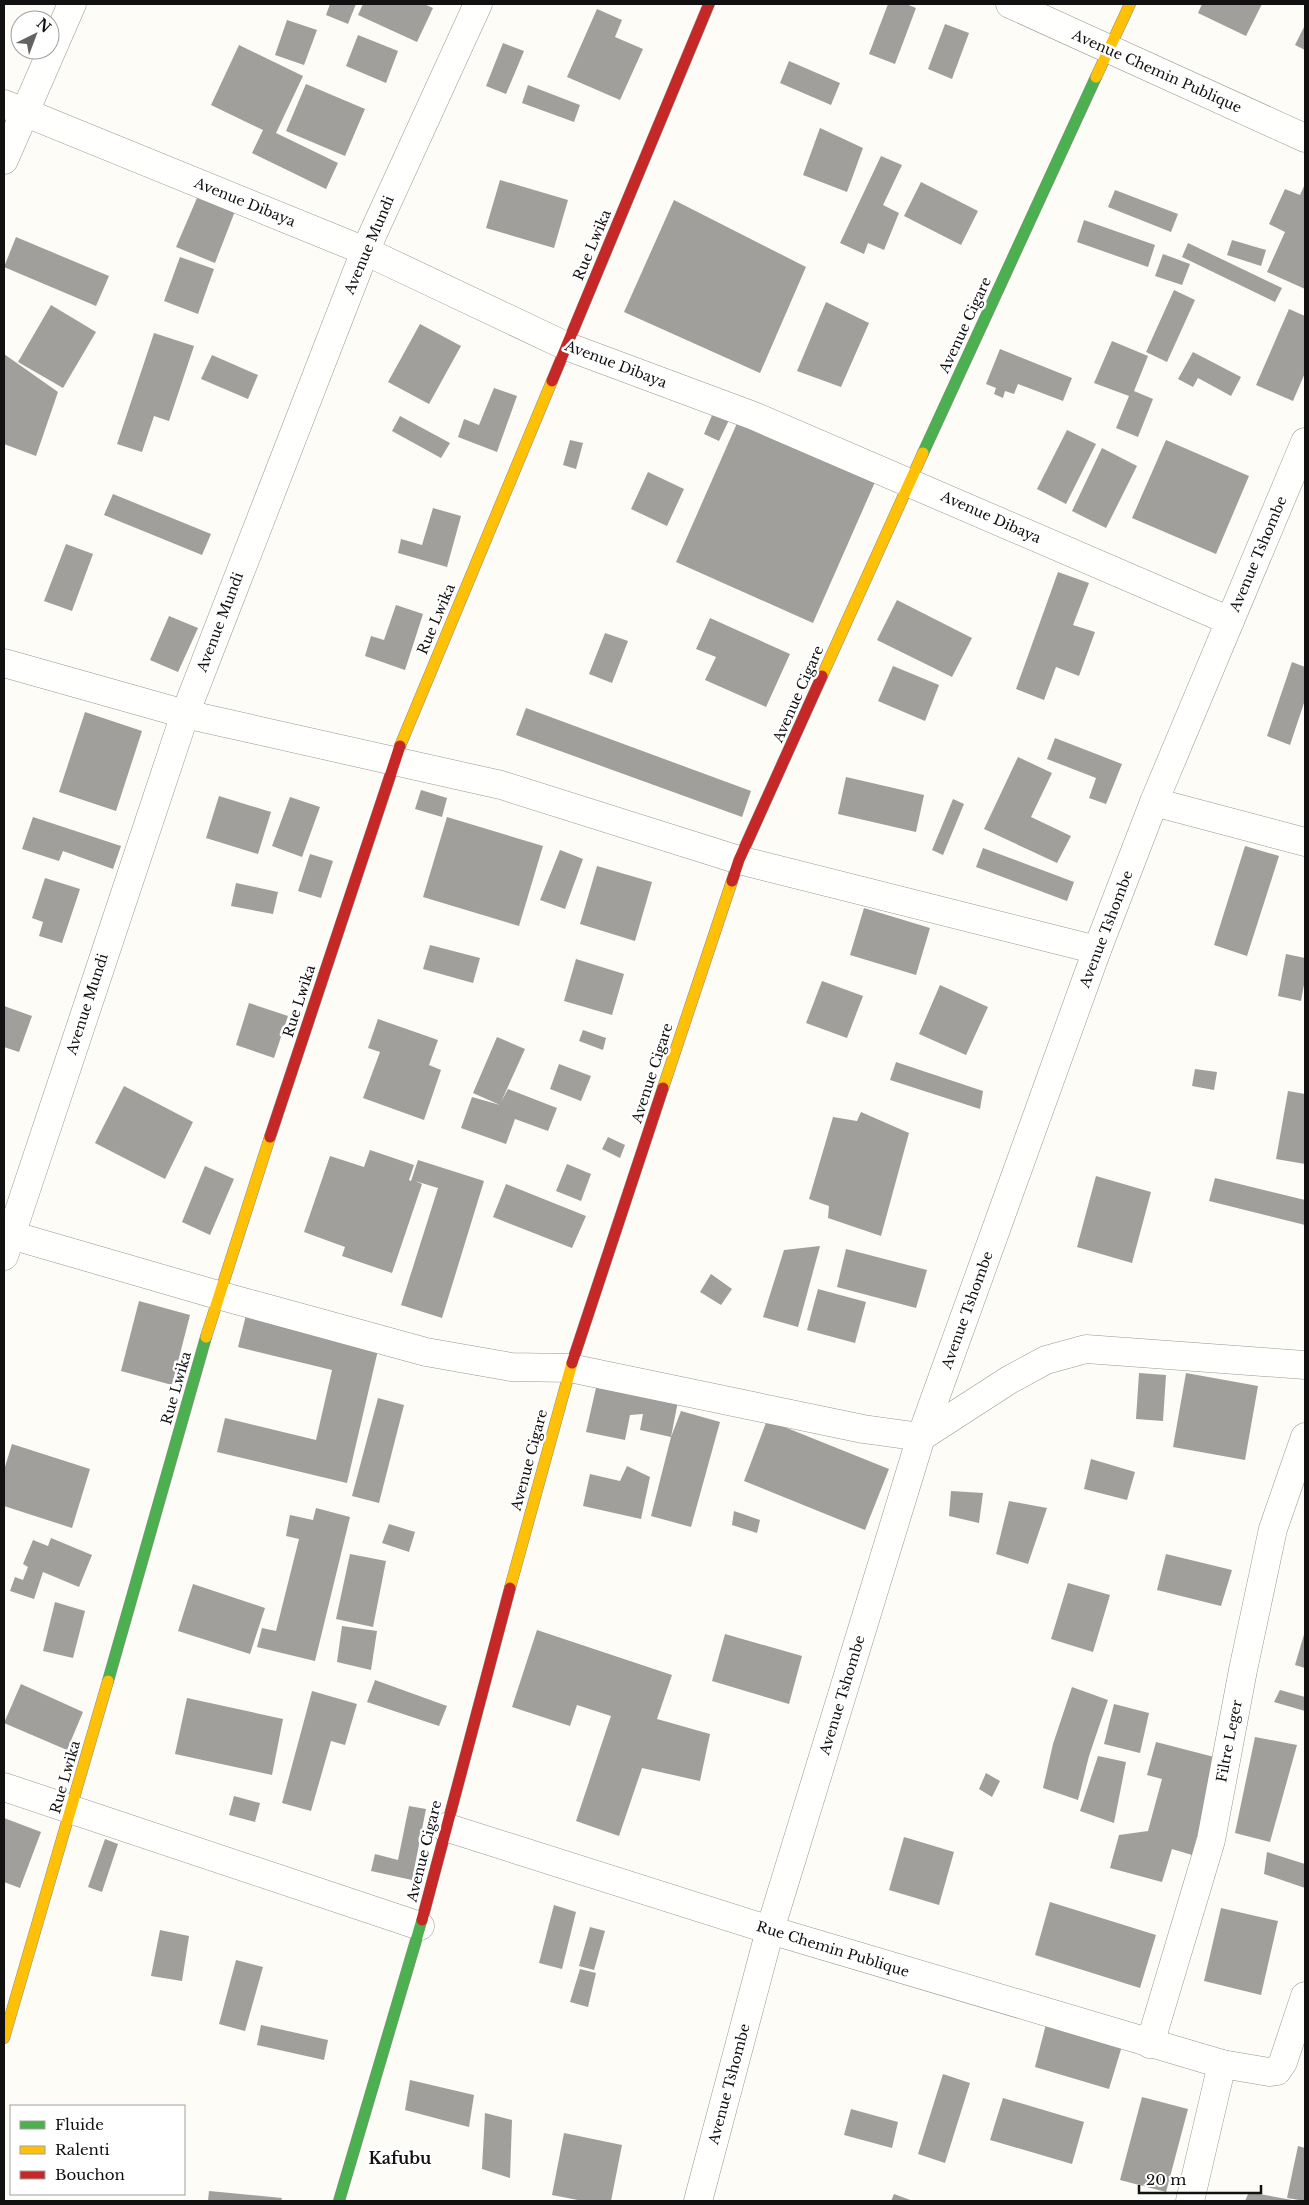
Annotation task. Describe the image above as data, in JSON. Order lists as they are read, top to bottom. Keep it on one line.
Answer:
{"streets":{"street":["Avenue Chemin Publique","Avenue Dibaya","Avenue Mundi","Rue Lwika","Avenue Cigare","Avenue Tshombe","Filtre Leger","Rue Chemin Publique"]},"crossings":[["Avenue Chemin Publique","Avenue Cigare"],["Avenue Dibaya","Avenue Mundi"],["Avenue Dibaya","Rue Lwika"],["Avenue Dibaya","Avenue Cigare"],["Avenue Dibaya","Avenue Tshombe"],["Avenue Cigare","Rue Chemin Publique"],["Avenue Tshombe","Rue Chemin Publique"],["Filtre Leger","Rue Chemin Publique"]],"districts":["Kafubu"],"legend":["Fluide","Ralenti","Bouchon"],"scale_bar":"20 m","north":"top right"}
